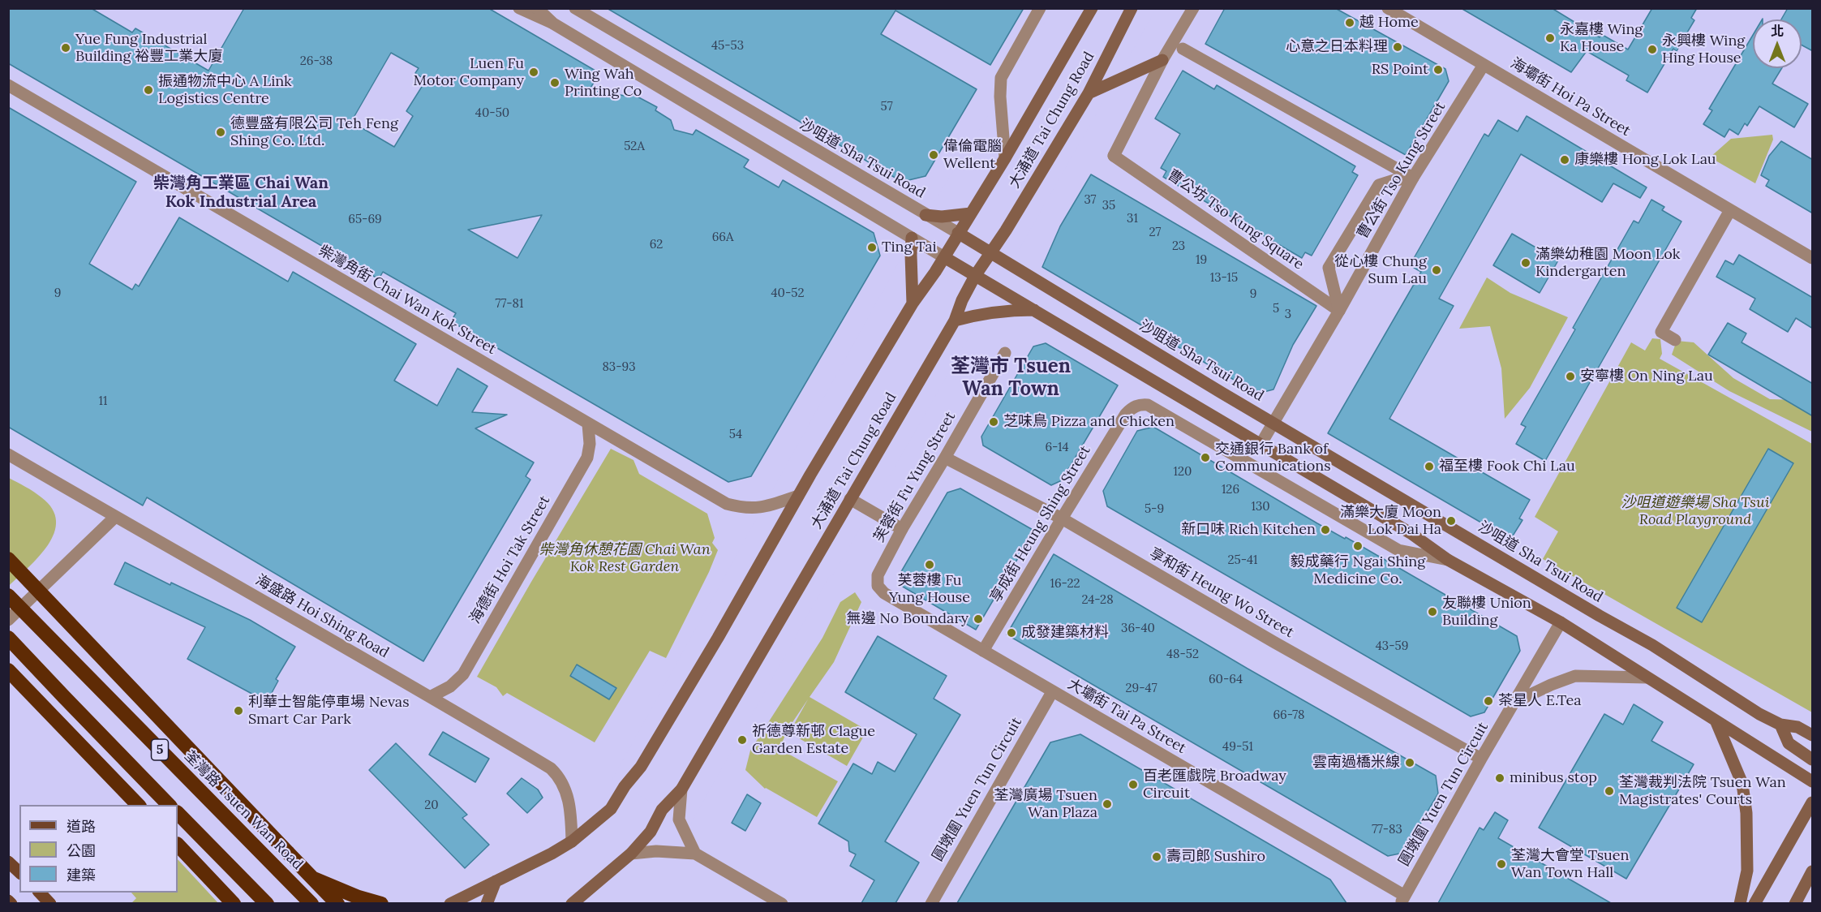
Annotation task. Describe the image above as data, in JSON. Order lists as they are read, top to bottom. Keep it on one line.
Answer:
{"streets":{"highway":["5","荃灣路 Tsuen Wan Road"],"main road":["大涌道 Tai Chung Road","沙咀道 Sha Tsui Road"],"street":["海壩街 Hoi Pa Street","曹公街 Tso Kung Street","曹公坊 Tso Kung Square","柴灣角街 Chai Wan Kok Street","芙蓉街 Fu Yung Street","享成街 Heung Shing Street","海德街 Hoi Tak Street","享和街 Heung Wo Street","海盛路 Hoi Shing Road","大壩街 Tai Pa Street","圓墩圍 Yuen Tun Circuit"]},"crossings":[["海壩街 Hoi Pa Street","曹公街 Tso Kung Street"],["大涌道 Tai Chung Road","沙咀道 Sha Tsui Road"],["大涌道 Tai Chung Road","柴灣角街 Chai Wan Kok Street"],["大涌道 Tai Chung Road","海盛路 Hoi Shing Road"],["沙咀道 Sha Tsui Road","曹公街 Tso Kung Street"],["曹公街 Tso Kung Street","曹公坊 Tso Kung Square"],["柴灣角街 Chai Wan Kok Street","海德街 Hoi Tak Street"],["芙蓉街 Fu Yung Street","享和街 Heung Wo Street"],["芙蓉街 Fu Yung Street","大壩街 Tai Pa Street"],["享成街 Heung Shing Street","享和街 Heung Wo Street"],["享成街 Heung Shing Street","大壩街 Tai Pa Street"],["海德街 Hoi Tak Street","海盛路 Hoi Shing Road"],["享和街 Heung Wo Street","圓墩圍 Yuen Tun Circuit"],["大壩街 Tai Pa Street","圓墩圍 Yuen Tun Circuit"]],"districts":["柴灣角工業區 Chai Wan Kok Industrial Area","荃灣市 Tsuen Wan Town"],"parks":["沙咀道遊樂場 Sha Tsui Road Playground","柴灣角休憩花園 Chai Wan Kok Rest Garden"],"places":["越 Home","永嘉樓 Wing Ka House","心意之日本料理","Yue Fung Industrial Building 裕豐工業大廈","永興樓 Wing Hing House","RS Point","Luen Fu Motor Company","Wing Wah Printing Co","振通物流中心 A Link Logistics Centre","德豐盛有限公司 Teh Feng Shing Co. Ltd.","偉倫電腦 Wellent","康樂樓 Hong Lok Lau","Ting Tai","滿樂幼稚園 Moon Lok Kindergarten","從心樓 Chung Sum Lau","安寧樓 On Ning Lau","芝味鳥 Pizza and Chicken","交通銀行 Bank of Communications","福至樓 Fook Chi Lau","滿樂大廈 Moon Lok Dai Ha","新口味 Rich Kitchen","毅成藥行 Ngai Shing Medicine Co.","芙蓉樓 Fu Yung House","友聯樓 Union Building","無邊 No Boundary","成發建築材料","茶星人 E.Tea","利華士智能停車場 Nevas Smart Car Park","祈德尊新邨 Clague Garden Estate","雲南過橋米線","minibus stop","百老匯戲院 Broadway Circuit","荃灣裁判法院 Tsuen Wan Magistrates' Courts","荃灣廣場 Tsuen Wan Plaza","壽司郎 Sushiro","荃灣大會堂 Tsuen Wan Town Hall"],"house_numbers":["45-53","26-38","57","40-50","52A","37","35","31","65-69","27","66A","62","23","19","13-15","9","40-52","9","77-81","5","3","83-93","11","54","6-14","120","126","130","5-9","25-41","16-22","24-28","36-40","43-59","48-52","60-64","29-47","66-78","49-51","20","77-83"],"legend":["道路","公園","建築"],"north":"top"}
